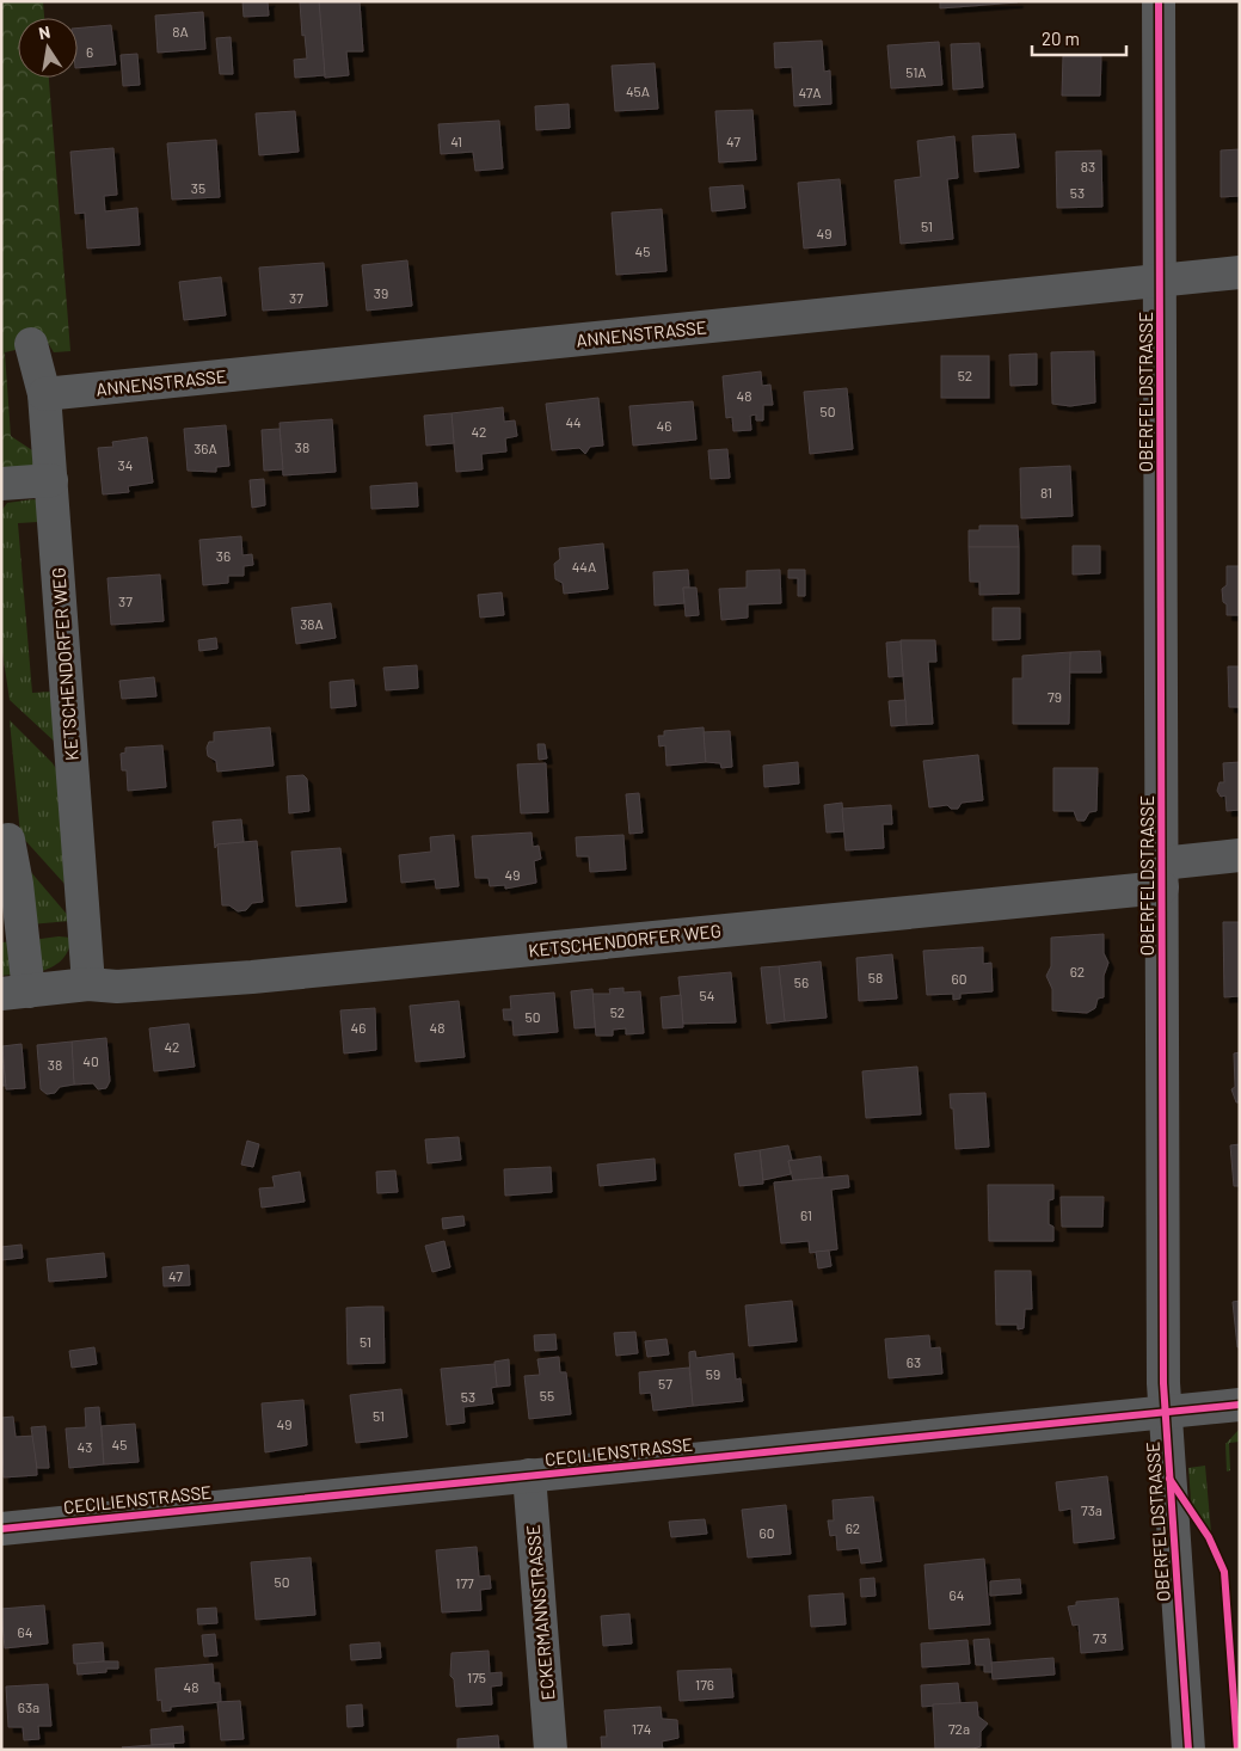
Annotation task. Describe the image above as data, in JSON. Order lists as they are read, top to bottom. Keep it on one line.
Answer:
{"streets":{"street":["ANNENSTRASSE","OBERFELDSTRASSE","KETSCHENDORFER WEG","CECILIENSTRASSE","ECKERMANNSTRASSE"]},"crossings":[["ANNENSTRASSE","OBERFELDSTRASSE"],["ANNENSTRASSE","KETSCHENDORFER WEG"],["OBERFELDSTRASSE","KETSCHENDORFER WEG"],["OBERFELDSTRASSE","CECILIENSTRASSE"],["CECILIENSTRASSE","ECKERMANNSTRASSE"]],"house_numbers":["8A","6","51A","45A","47A","41","47","83","35","53","51","49","45","39","37","52","48","50","44","46","42","38","36A","34","81","36","44A","37","38A","79","49","62","58","60","56","54","52","50","46","48","42","40","38","61","47","51","63","59","57","55","53","51","49","45","43","73a","62","60","50","177","64","64","73","175","176","48","63a","174","72a"],"scale_bar":"20 m","north":"top"}
